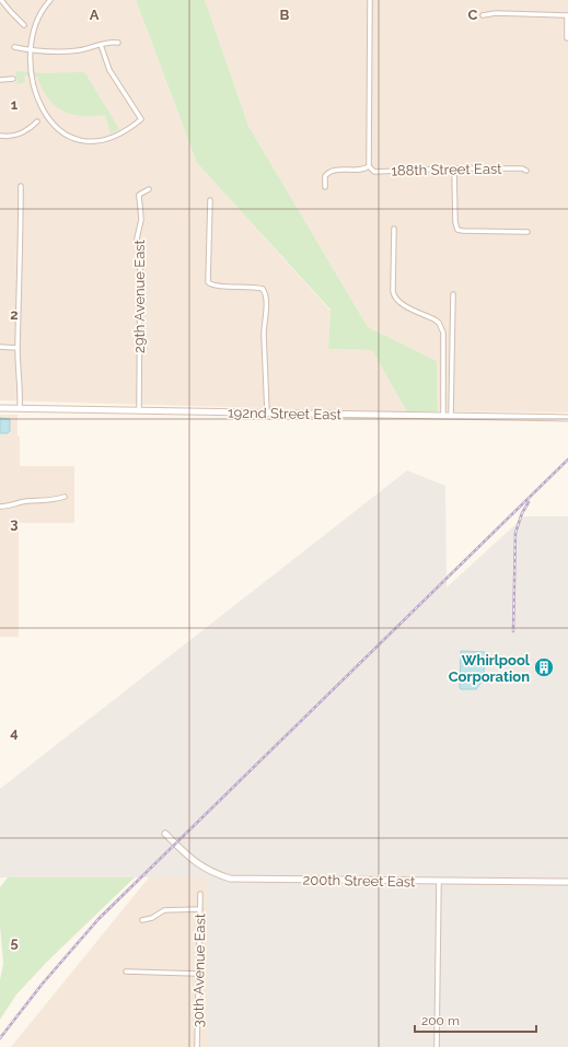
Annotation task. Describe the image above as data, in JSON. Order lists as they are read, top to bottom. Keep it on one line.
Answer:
{"streets":{"street":["188th Street East","29th Avenue East","192nd Street East","200th Street East","30th Avenue East"]},"crossings":[["29th Avenue East","192nd Street East"]],"places":{"building":["Whirlpool Corporation"]},"scale_bar":"200 m","grid":{"columns":["A","B","C"],"rows":["1","2","3","4","5"]}}
